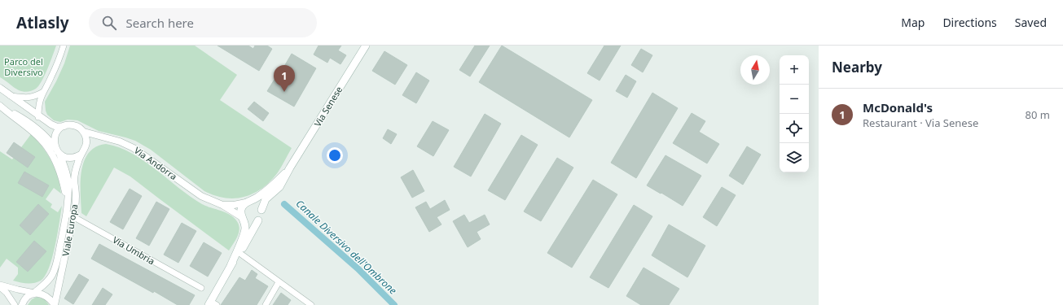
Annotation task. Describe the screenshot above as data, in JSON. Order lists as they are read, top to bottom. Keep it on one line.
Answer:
{"streets":{"main road":["Via Senese"],"street":["Via Andorra","Viale Europa","Via Umbria"]},"crossings":[["Via Senese","Via Andorra"],["Via Andorra","Viale Europa"],["Viale Europa","Via Umbria"]],"water":["Canale Diversivo dell'Ombrone"],"parks":["Parco del Diversivo"],"north":"top","page":{"header":"Atlasly","search":"Search here","nav":["Map","Directions","Saved"],"heading":"Nearby","map_buttons":["+","−"],"pins":"1","list":[{"mark":"1","name":"McDonald's","note":"Restaurant · Via Senese","value":"80 m"}]}}
